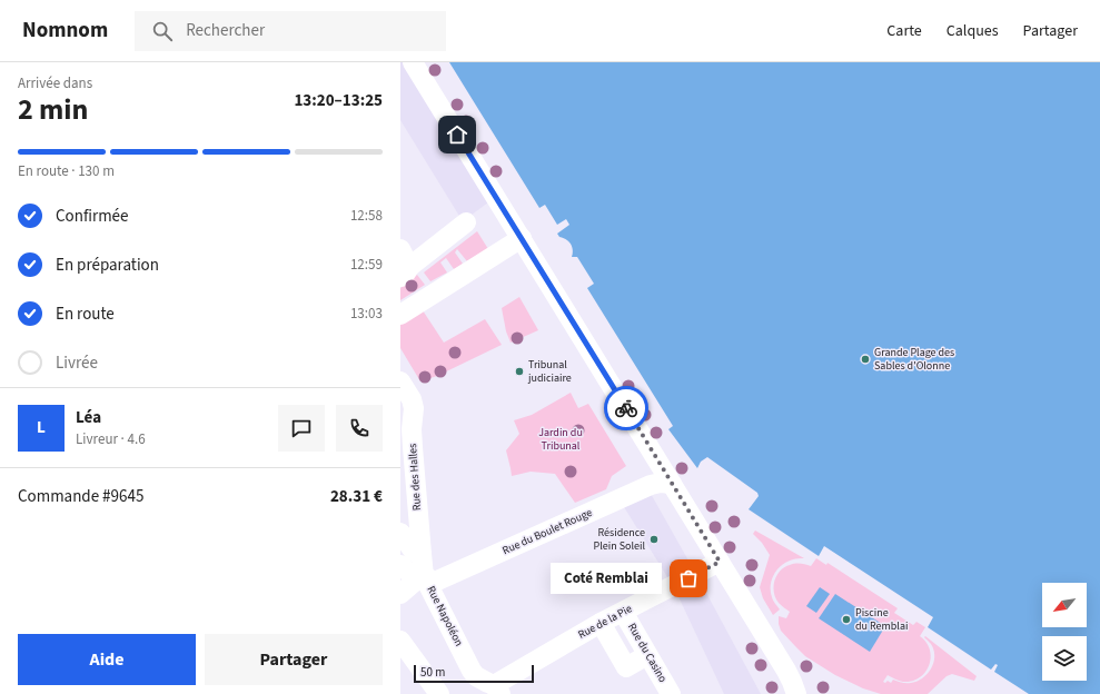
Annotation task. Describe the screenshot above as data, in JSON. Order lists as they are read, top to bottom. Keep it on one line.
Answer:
{"streets":{"street":["Rue des Halles","Rue du Boulet Rouge","Rue Napoléon","Rue de la Pie","Rue du Casino"]},"crossings":[["Rue des Halles","Rue du Boulet Rouge"],["Rue des Halles","Rue Napoléon"],["Rue du Boulet Rouge","Rue Napoléon"],["Rue Napoléon","Rue de la Pie"],["Rue de la Pie","Rue du Casino"]],"parks":["Jardin du Tribunal"],"places":["Grande Plage des Sables d'Olonne","Tribunal judiciaire","Résidence Plein Soleil","Coté Remblai","Piscine du Remblai"],"scale_bar":"50 m","north":"bottom left","page":{"header":"Nomnom","search":"Rechercher","nav":["Carte","Calques","Partager"],"heading":["2 min","Arrivée dans","13:20–13:25"],"panel":["Léa","Livreur · 4.6","Commande #9645","28.31 €"],"bar":"En route · 130 m","list":[["Confirmée","12:58"],["En préparation","12:59"],["En route","13:03"],"Livrée"],"round":"L","bubble":"Coté Remblai","buttons":["Aide","Partager"],"scale":"50 m"}}
